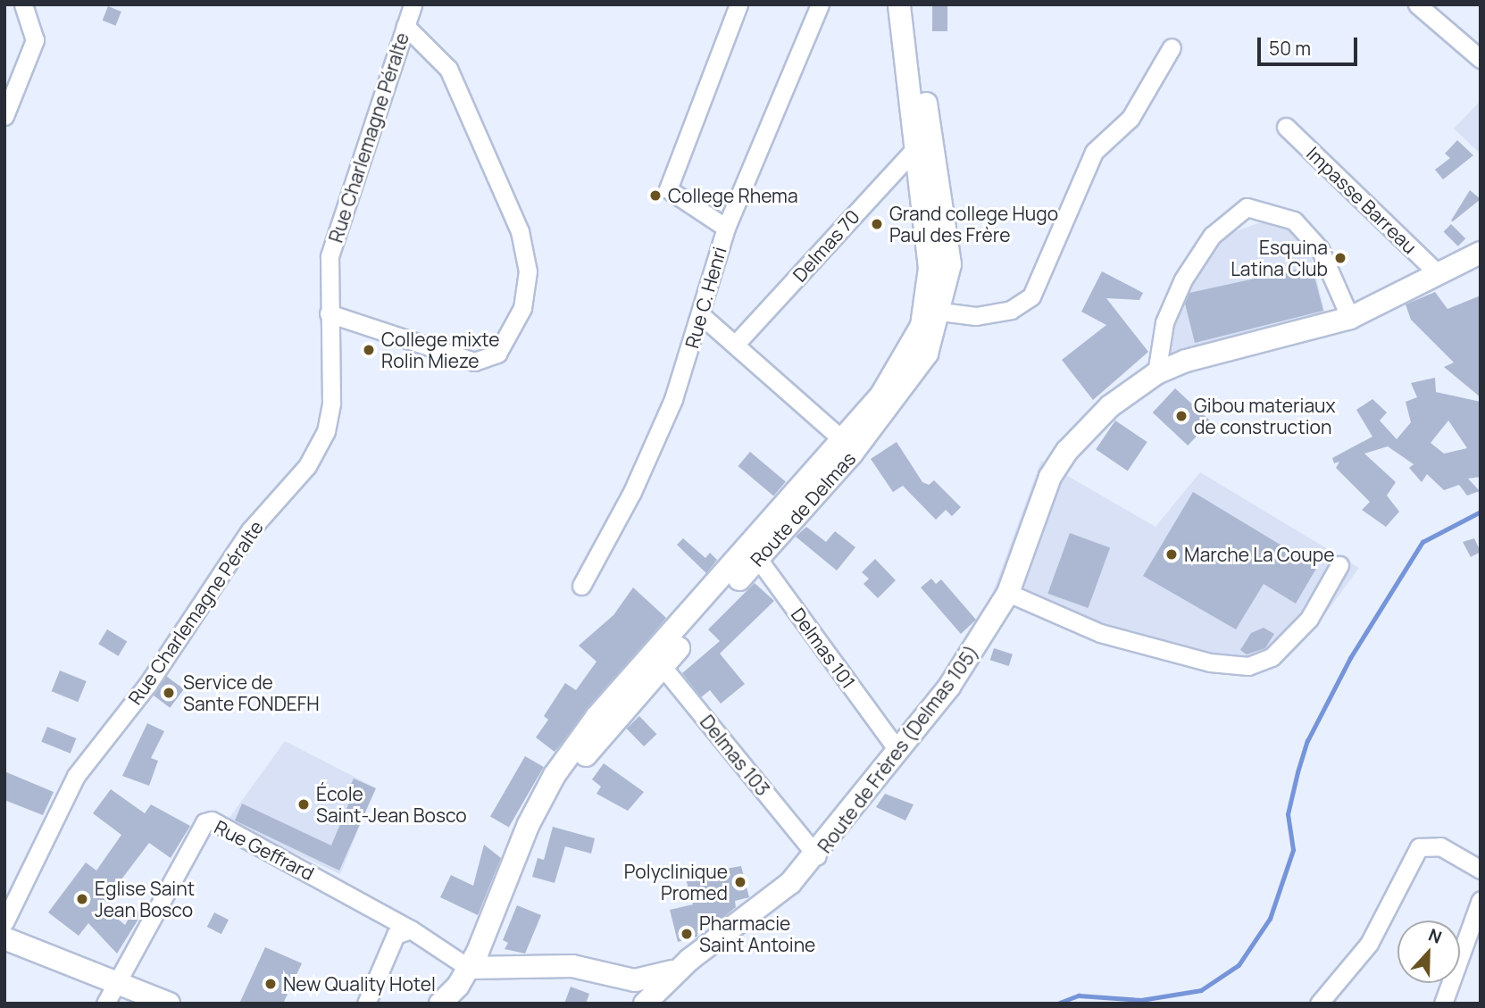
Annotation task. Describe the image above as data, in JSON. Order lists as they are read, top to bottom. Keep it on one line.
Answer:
{"streets":{"main road":["Route de Delmas","Route de Frères (Delmas 105)"],"street":["Rue Charlemagne Péralte","Impasse Barreau","Delmas 70","Rue C. Henri","Delmas 101","Delmas 103","Rue Geffrard"]},"crossings":[["Impasse Barreau","Route de Frères (Delmas 105)"],["Delmas 70","Route de Delmas"],["Route de Delmas","Delmas 101"],["Route de Delmas","Delmas 103"],["Route de Delmas","Rue Geffrard"],["Delmas 101","Route de Frères (Delmas 105)"],["Route de Frères (Delmas 105)","Delmas 103"]],"places":["College Rhema","Grand college Hugo Paul des Frère","Esquina Latina Club","College mixte Rolin Mieze","Gibou materiaux de construction","Marche La Coupe","Service de Sante FONDEFH","École Saint-Jean Bosco","Polyclinique Promed","Eglise Saint Jean Bosco","Pharmacie Saint Antoine","New Quality Hotel"],"scale_bar":"50 m","north":"top"}
